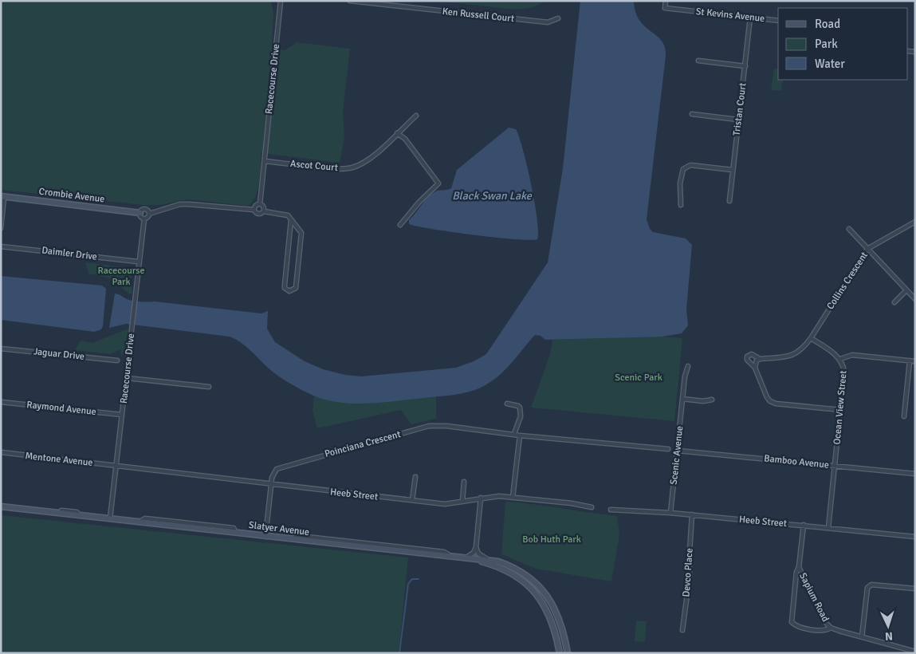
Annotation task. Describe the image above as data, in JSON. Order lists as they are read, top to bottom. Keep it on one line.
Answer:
{"streets":{"main road":["Crombie Avenue","Slatyer Avenue"],"street":["Ken Russell Court","St Kevins Avenue","Racecourse Drive","Tristan Court","Ascot Court","Daimler Drive","Collins Crescent","Jaguar Drive","Ocean View Street","Raymond Avenue","Poinciana Crescent","Scenic Avenue","Mentone Avenue","Bamboo Avenue","Heeb Street","Devco Place","Sapium Road"]},"crossings":[["St Kevins Avenue","Tristan Court"],["Racecourse Drive","Ascot Court"],["Racecourse Drive","Crombie Avenue"],["Racecourse Drive","Daimler Drive"],["Racecourse Drive","Raymond Avenue"],["Racecourse Drive","Mentone Avenue"],["Racecourse Drive","Heeb Street"],["Racecourse Drive","Slatyer Avenue"],["Collins Crescent","Ocean View Street"],["Ocean View Street","Bamboo Avenue"],["Ocean View Street","Heeb Street"],["Poinciana Crescent","Heeb Street"],["Poinciana Crescent","Slatyer Avenue"],["Scenic Avenue","Bamboo Avenue"],["Scenic Avenue","Heeb Street"],["Mentone Avenue","Heeb Street"],["Heeb Street","Devco Place"],["Heeb Street","Sapium Road"]],"water":["Black Swan Lake"],"parks":["Racecourse Park","Scenic Park","Bob Huth Park"],"legend":["Road","Park","Water"],"north":"bottom"}
